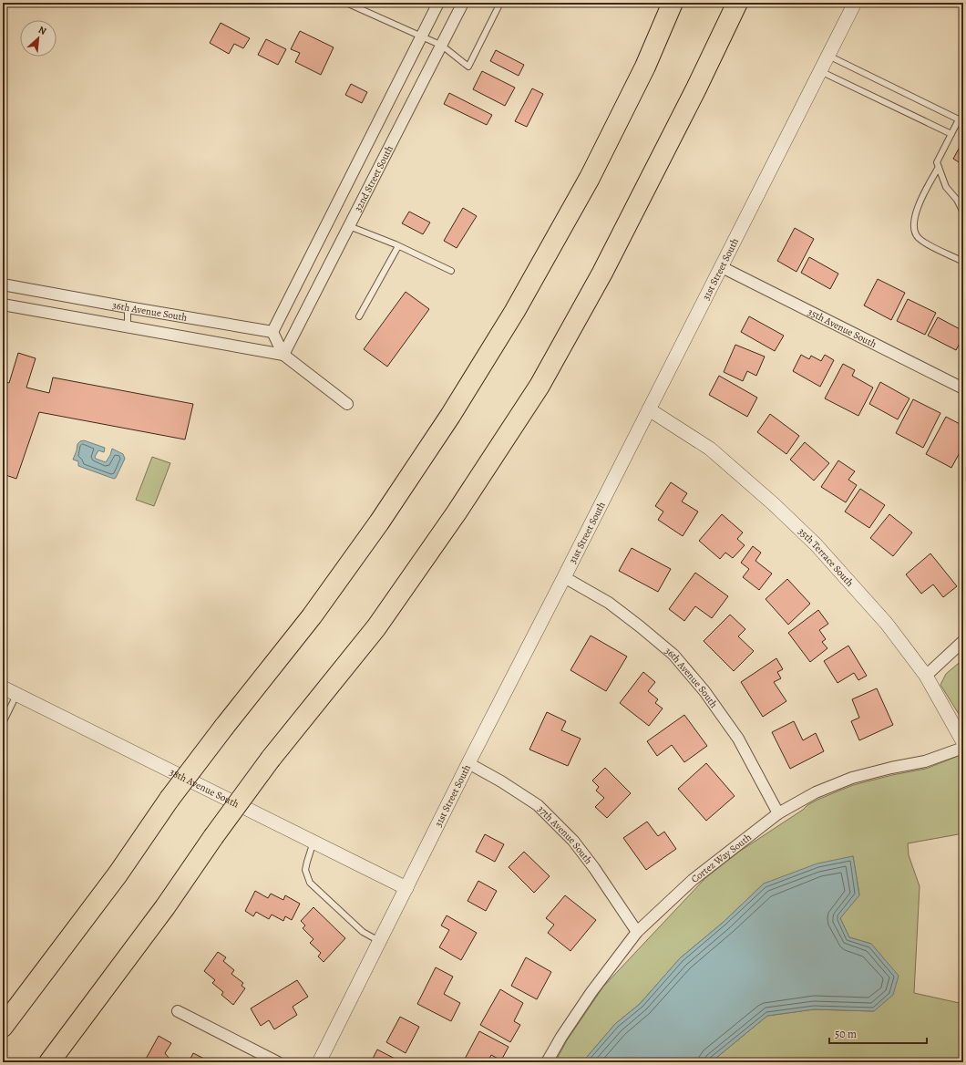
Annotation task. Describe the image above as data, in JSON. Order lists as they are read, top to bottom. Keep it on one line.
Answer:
{"streets":{"street":["32nd Street South","31st Street South","36th Avenue South","35th Avenue South","35th Terrace South","38th Avenue South","37th Avenue South","Cortez Way South"]},"crossings":[["32nd Street South","36th Avenue South"],["31st Street South","36th Avenue South"],["31st Street South","35th Avenue South"],["31st Street South","35th Terrace South"],["31st Street South","38th Avenue South"],["31st Street South","37th Avenue South"],["36th Avenue South","Cortez Way South"],["37th Avenue South","Cortez Way South"]],"scale_bar":"50 m","north":"top right"}
